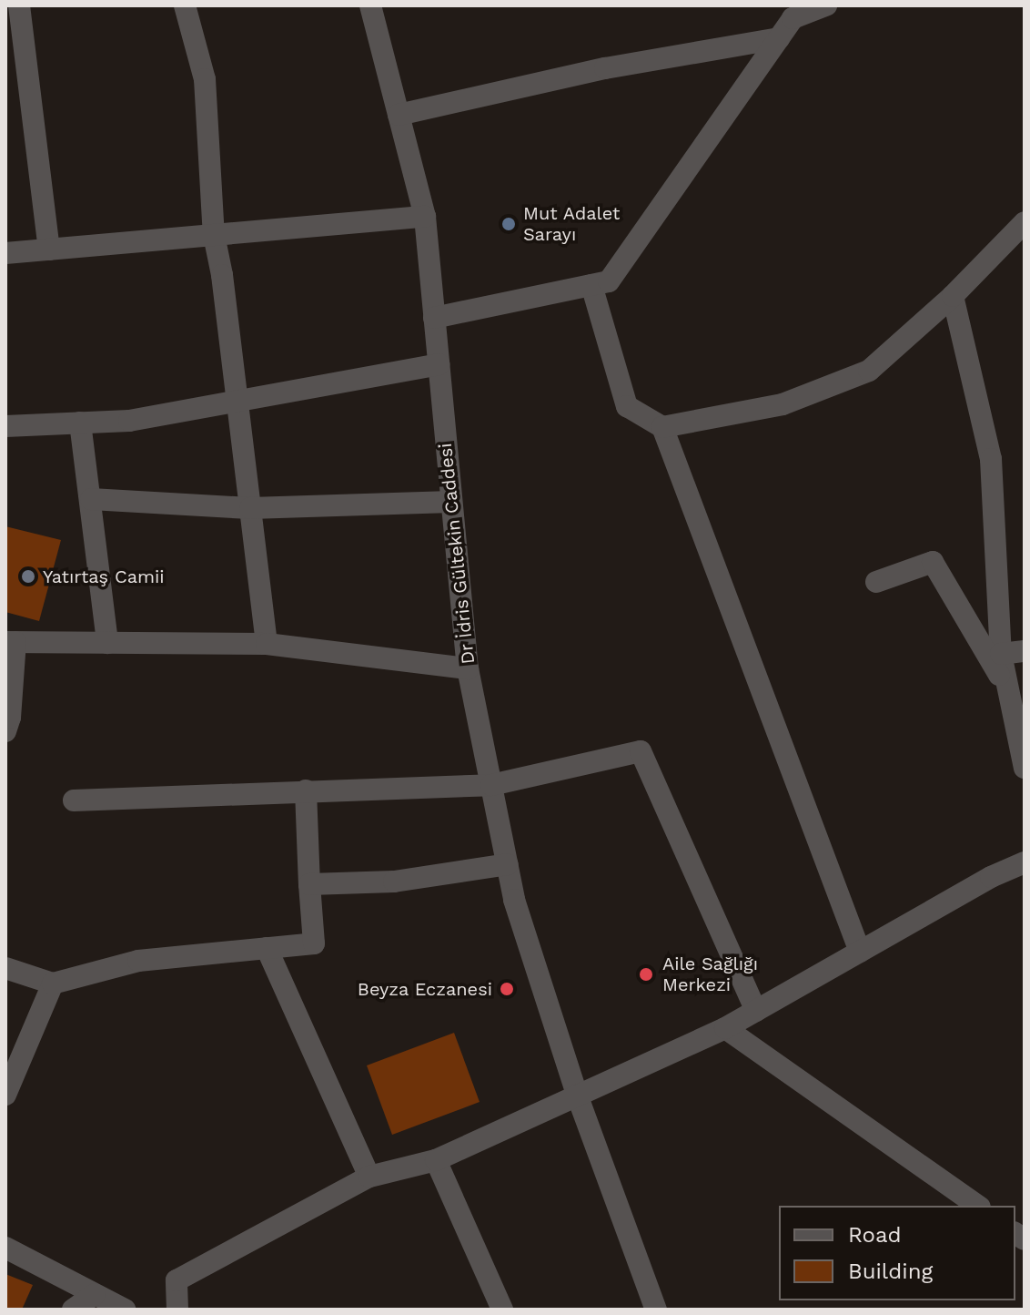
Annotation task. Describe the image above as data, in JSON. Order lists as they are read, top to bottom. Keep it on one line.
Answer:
{"streets":{"street":["Dr İdris Gültekin Caddesi"]},"places":["Mut Adalet Sarayı","Yatırtaş Camii","Aile Sağlığı Merkezi","Beyza Eczanesi"],"legend":["Road","Building"]}
